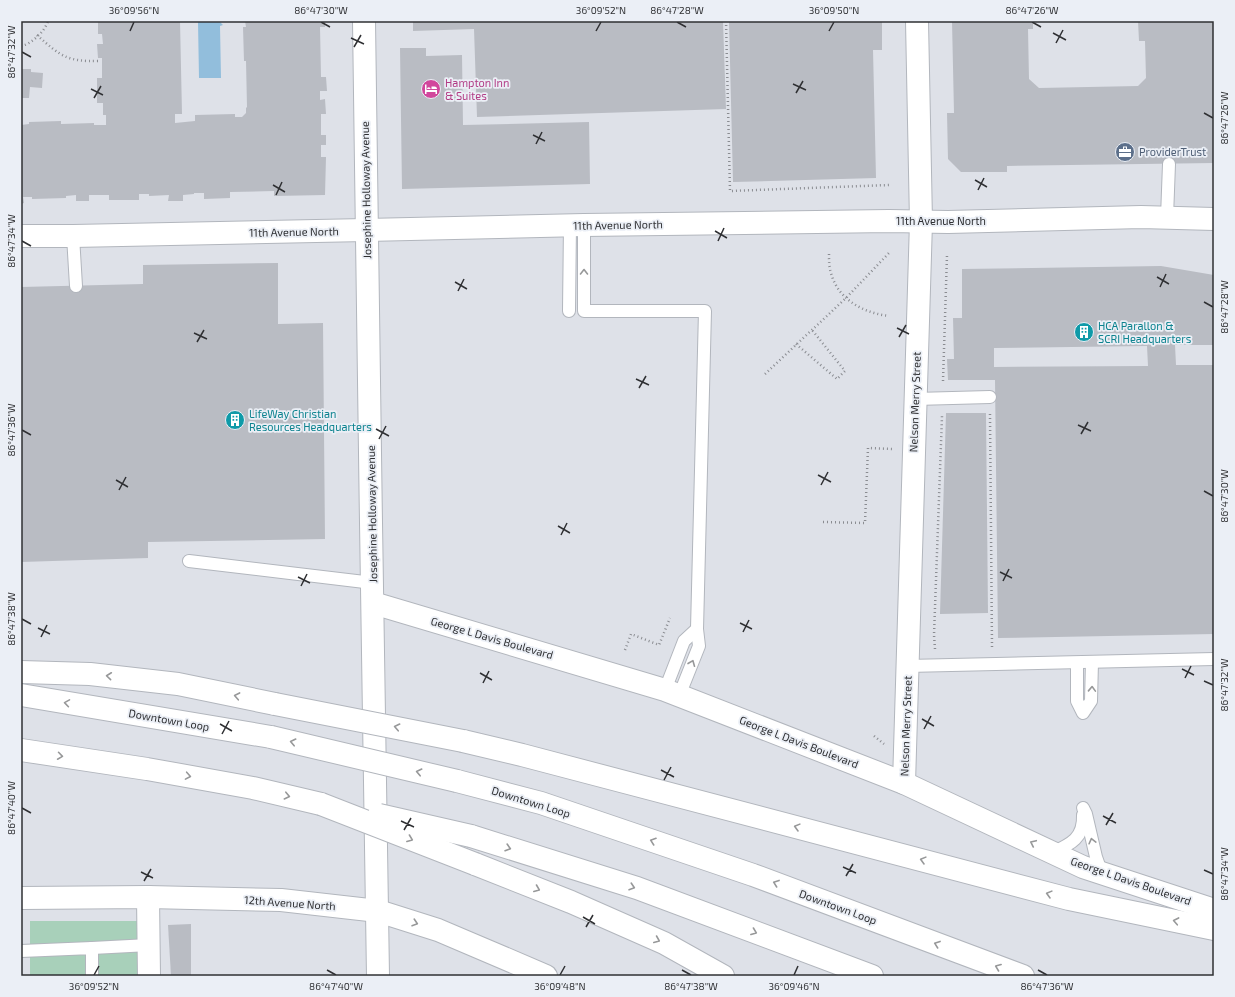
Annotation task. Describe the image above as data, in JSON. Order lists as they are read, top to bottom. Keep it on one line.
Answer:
{"streets":{"main road":["Josephine Holloway Avenue","11th Avenue North","Nelson Merry Street","George L Davis Boulevard","Downtown Loop","12th Avenue North"]},"crossings":[["Josephine Holloway Avenue","11th Avenue North"],["Josephine Holloway Avenue","George L Davis Boulevard"],["Josephine Holloway Avenue","12th Avenue North"],["11th Avenue North","Nelson Merry Street"],["Nelson Merry Street","George L Davis Boulevard"]],"places":{"hotel":["Hampton Inn & Suites"],"office":["ProviderTrust"],"building":["HCA Parallon & SCRI Headquarters","LifeWay Christian Resources Headquarters"]},"coordinates":["36°09'56\"N","86°47'30\"W","36°09'52\"N","86°47'28\"W","36°09'50\"N","86°47'26\"W","86°47'32\"W","86°47'34\"W","86°47'36\"W","86°47'38\"W","86°47'40\"W","36°09'48\"N","36°09'46\"N"]}
